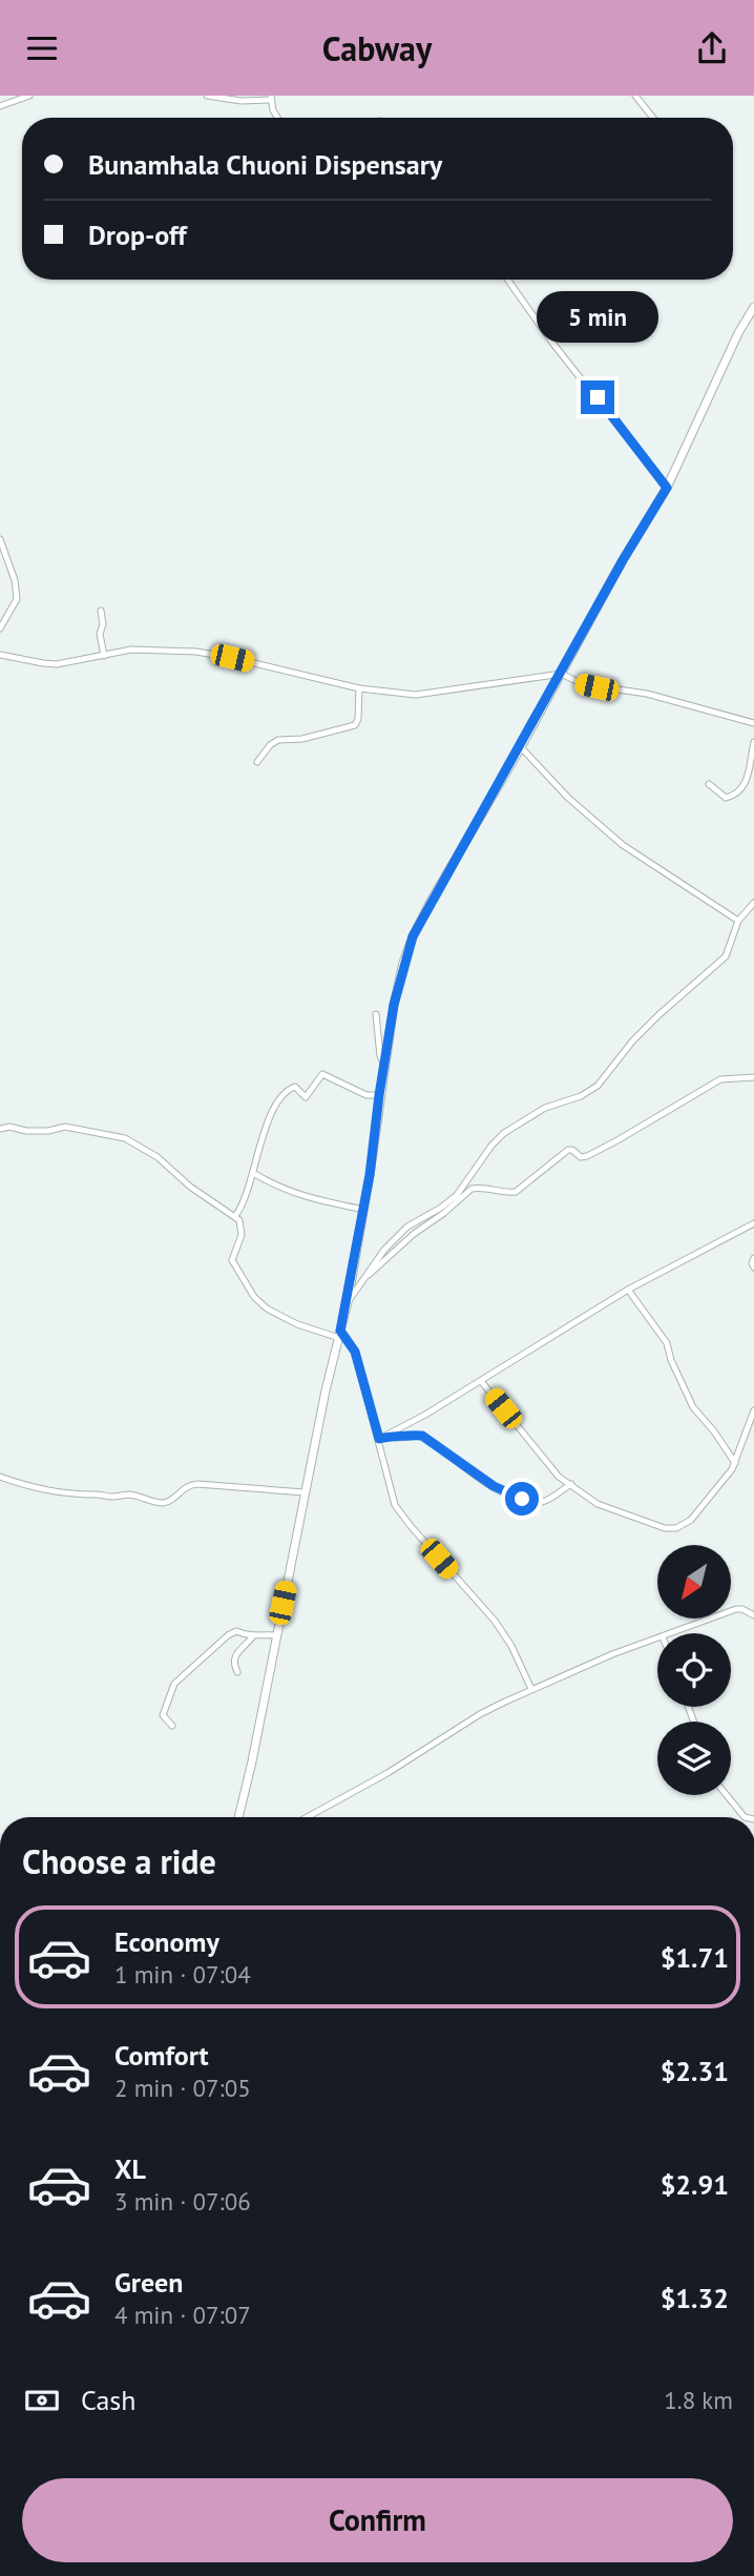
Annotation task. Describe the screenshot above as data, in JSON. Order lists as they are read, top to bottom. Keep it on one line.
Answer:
{"north":"bottom left","page":{"header":"Cabway","banner":["Bunamhala Chuoni Dispensary","Drop-off"],"bubble":"5 min","heading":"Choose a ride","list":[{"name":"Economy","note":"1 min · 07:04","value":"$1.71"},{"name":"Comfort","note":"2 min · 07:05","value":"$2.31"},{"name":"XL","note":"3 min · 07:06","value":"$2.91"},{"name":"Green","note":"4 min · 07:07","value":"$1.32"}],"pay":["Cash","1.8 km"],"buttons":"Confirm"}}
